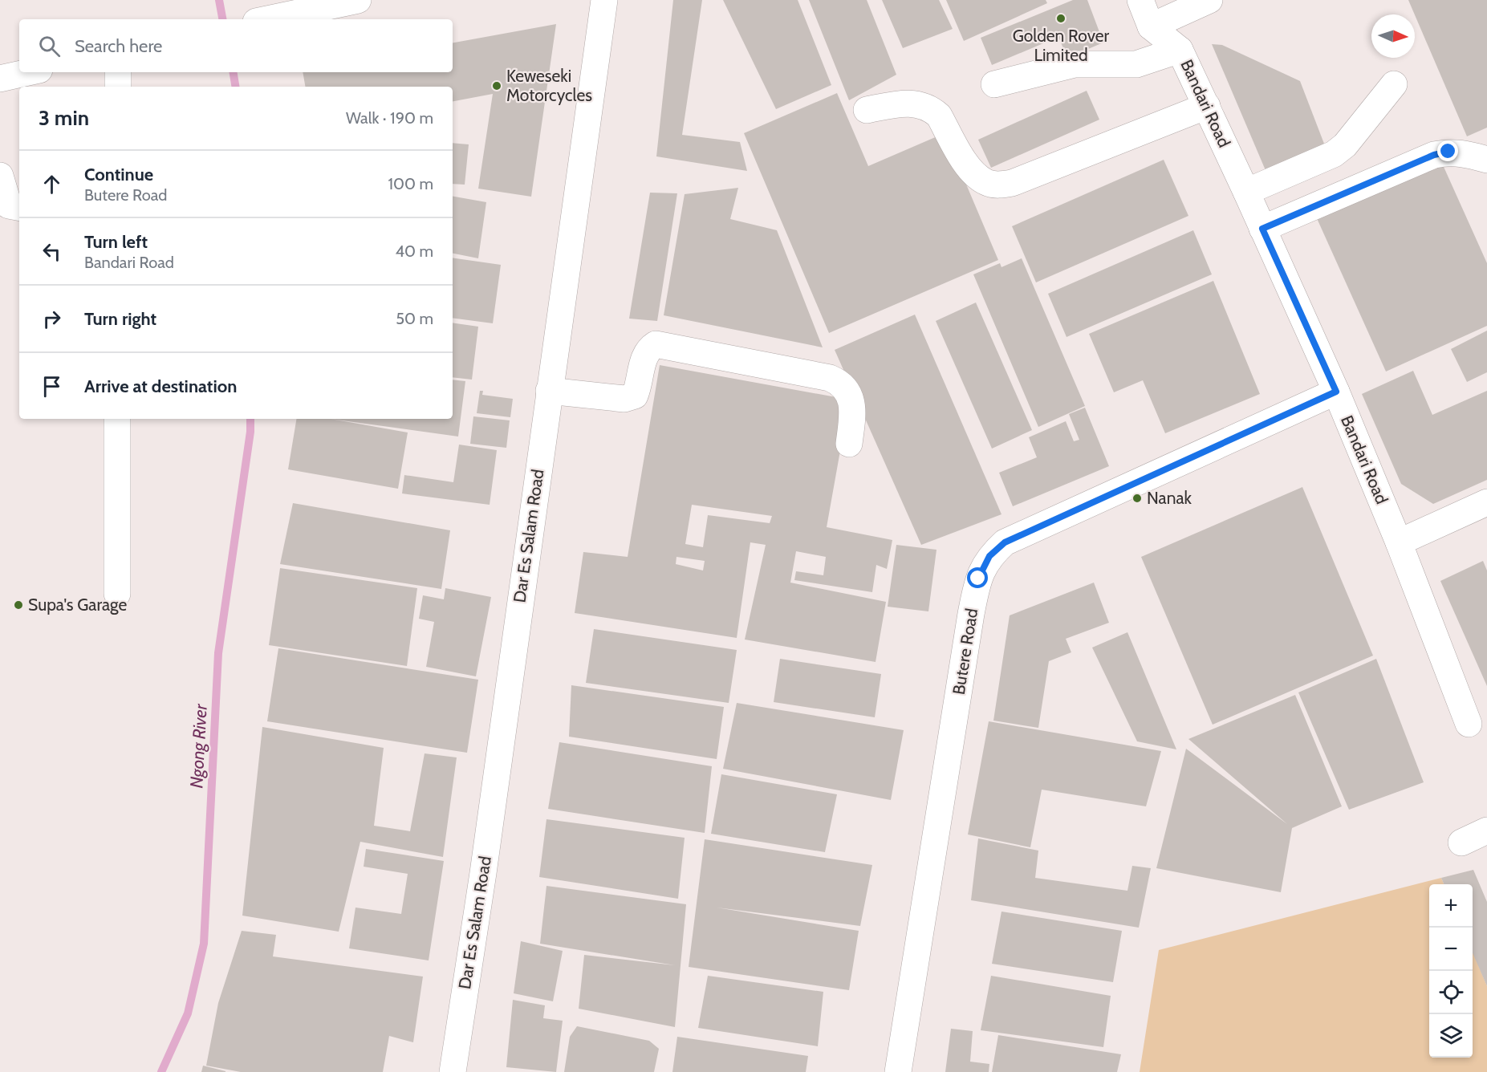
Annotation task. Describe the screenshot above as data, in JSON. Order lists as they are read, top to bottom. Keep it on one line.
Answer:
{"streets":{"street":["Bandari Road","Dar Es Salam Road","Butere Road"]},"crossings":[["Bandari Road","Butere Road"]],"water":["Ngong River"],"places":["Golden Rover Limited","Keweseki Motorcycles","Nanak","Supa's Garage"],"north":"right","page":{"search":"Search here","heading":["3 min","Walk · 190 m"],"list":[["Continue","Butere Road","100 m"],["Turn left","Bandari Road","40 m"],["Turn right","50 m"],"Arrive at destination"],"map_buttons":["+","−"]}}
